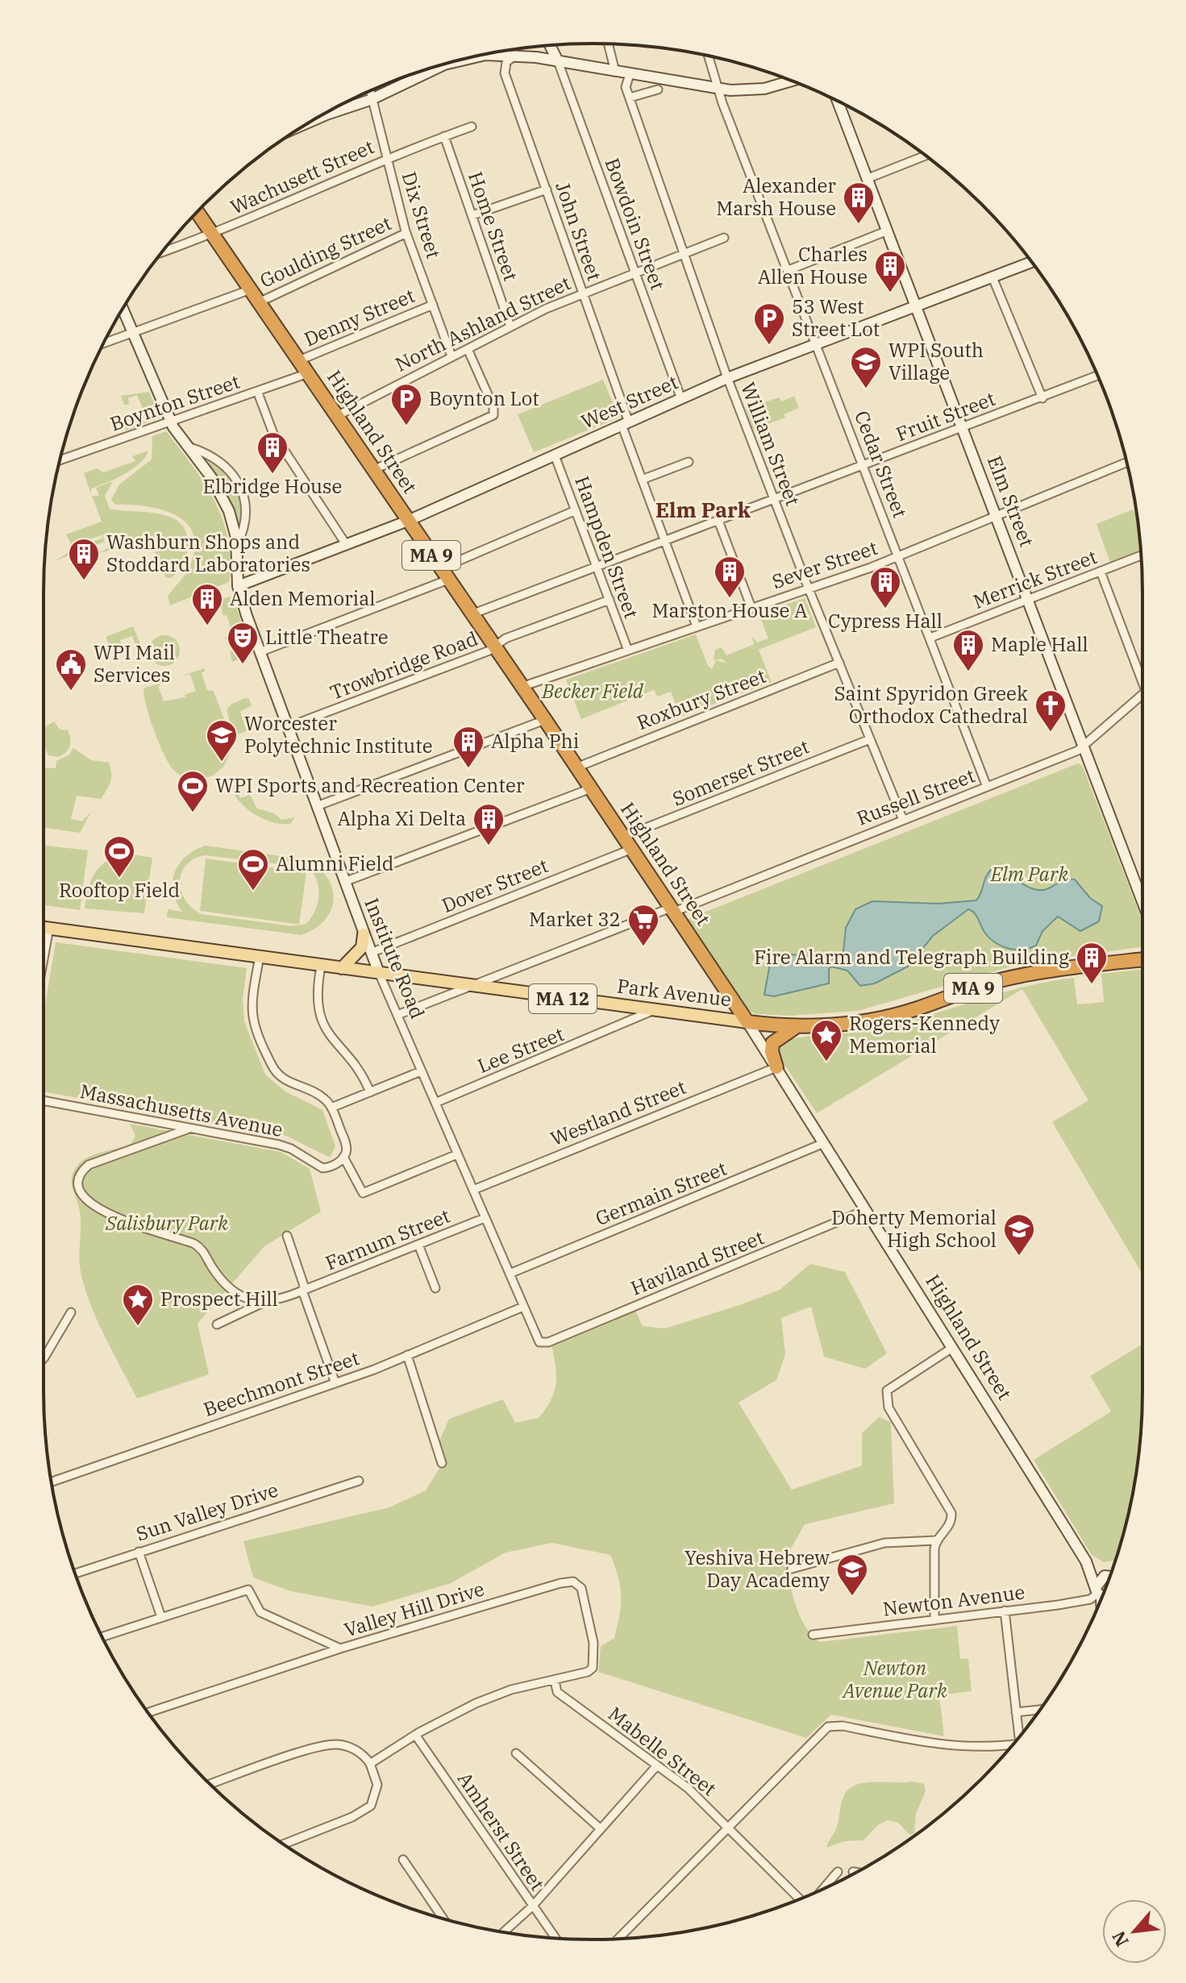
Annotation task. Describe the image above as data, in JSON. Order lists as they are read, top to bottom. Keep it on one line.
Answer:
{"streets":{"highway":["Highland Street","MA 9","Park Avenue"],"main road":["West Street","Elm Street","Institute Road","MA 12"],"street":["Wachusett Street","Dix Street","Bowdoin Street","Home Street","John Street","Goulding Street","Denny Street","North Ashland Street","Boynton Street","Fruit Street","William Street","Cedar Street","Hampden Street","Sever Street","Merrick Street","Trowbridge Road","Roxbury Street","Somerset Street","Russell Street","Dover Street","Lee Street","Massachusetts Avenue","Westland Street","Germain Street","Farnum Street","Haviland Street","Beechmont Street","Sun Valley Drive","Newton Avenue","Valley Hill Drive","Mabelle Street","Amherst Street"]},"crossings":[["Wachusett Street","Dix Street"],["Wachusett Street","Home Street"],["Wachusett Street","Highland Street"],["Dix Street","Goulding Street"],["Dix Street","Denny Street"],["Dix Street","North Ashland Street"],["Bowdoin Street","North Ashland Street"],["Bowdoin Street","West Street"],["Home Street","North Ashland Street"],["John Street","North Ashland Street"],["John Street","West Street"],["John Street","Fruit Street"],["John Street","Sever Street"],["Goulding Street","Highland Street"],["Denny Street","Highland Street"],["North Ashland Street","Highland Street"],["North Ashland Street","William Street"],["West Street","Highland Street"],["West Street","William Street"],["West Street","Cedar Street"],["West Street","Elm Street"],["West Street","Hampden Street"],["West Street","Institute Road"],["Boynton Street","Highland Street"],["Boynton Street","Institute Road"],["Fruit Street","Highland Street"],["Fruit Street","William Street"],["Fruit Street","Cedar Street"],["Fruit Street","Elm Street"],["Fruit Street","Hampden Street"],["Highland Street","Sever Street"],["Highland Street","Trowbridge Road"],["Highland Street","Roxbury Street"],["Highland Street","Somerset Street"],["Highland Street","Russell Street"],["Highland Street","Dover Street"],["Highland Street","Park Avenue"],["Highland Street","Westland Street"],["Highland Street","Germain Street"],["Highland Street","Haviland Street"],["Highland Street","Newton Avenue"],["William Street","Sever Street"],["William Street","Roxbury Street"],["William Street","Somerset Street"],["William Street","Russell Street"],["Cedar Street","Sever Street"],["Cedar Street","Merrick Street"],["Cedar Street","Russell Street"],["Elm Street","Sever Street"],["Elm Street","Merrick Street"],["Elm Street","Russell Street"],["Hampden Street","Sever Street"],["Hampden Street","Trowbridge Road"],["Trowbridge Road","Institute Road"],["Russell Street","Institute Road"],["Russell Street","Park Avenue"],["Dover Street","Institute Road"],["Institute Road","Park Avenue"],["Institute Road","Lee Street"],["Institute Road","Westland Street"],["Institute Road","Germain Street"],["Institute Road","Farnum Street"],["Institute Road","Haviland Street"],["Institute Road","Beechmont Street"],["Park Avenue","Lee Street"],["Valley Hill Drive","Mabelle Street"]],"districts":["Elm Park"],"parks":["Becker Field","Elm Park","Salisbury Park","Newton Avenue Park"],"places":{"building":["Alexander Marsh House","Charles Allen House","Elbridge House","Washburn Shops and Stoddard Laboratories","Marston House A","Cypress Hall","Alden Memorial","Maple Hall","Alpha Phi","Alpha Xi Delta","Fire Alarm and Telegraph Building"],"parking":["53 West Street Lot","Boynton Lot"],"school or university":["WPI South Village","Worcester Polytechnic Institute","Doherty Memorial High School","Yeshiva Hebrew Day Academy"],"theatre":["Little Theatre"],"public building":["WPI Mail Services"],"church":["Saint Spyridon Greek Orthodox Cathedral"],"sports":["WPI Sports and Recreation Center","Rooftop Field","Alumni Field"],"supermarket":["Market 32"],"place":["Rogers-Kennedy Memorial","Prospect Hill"]},"north":"bottom left"}
